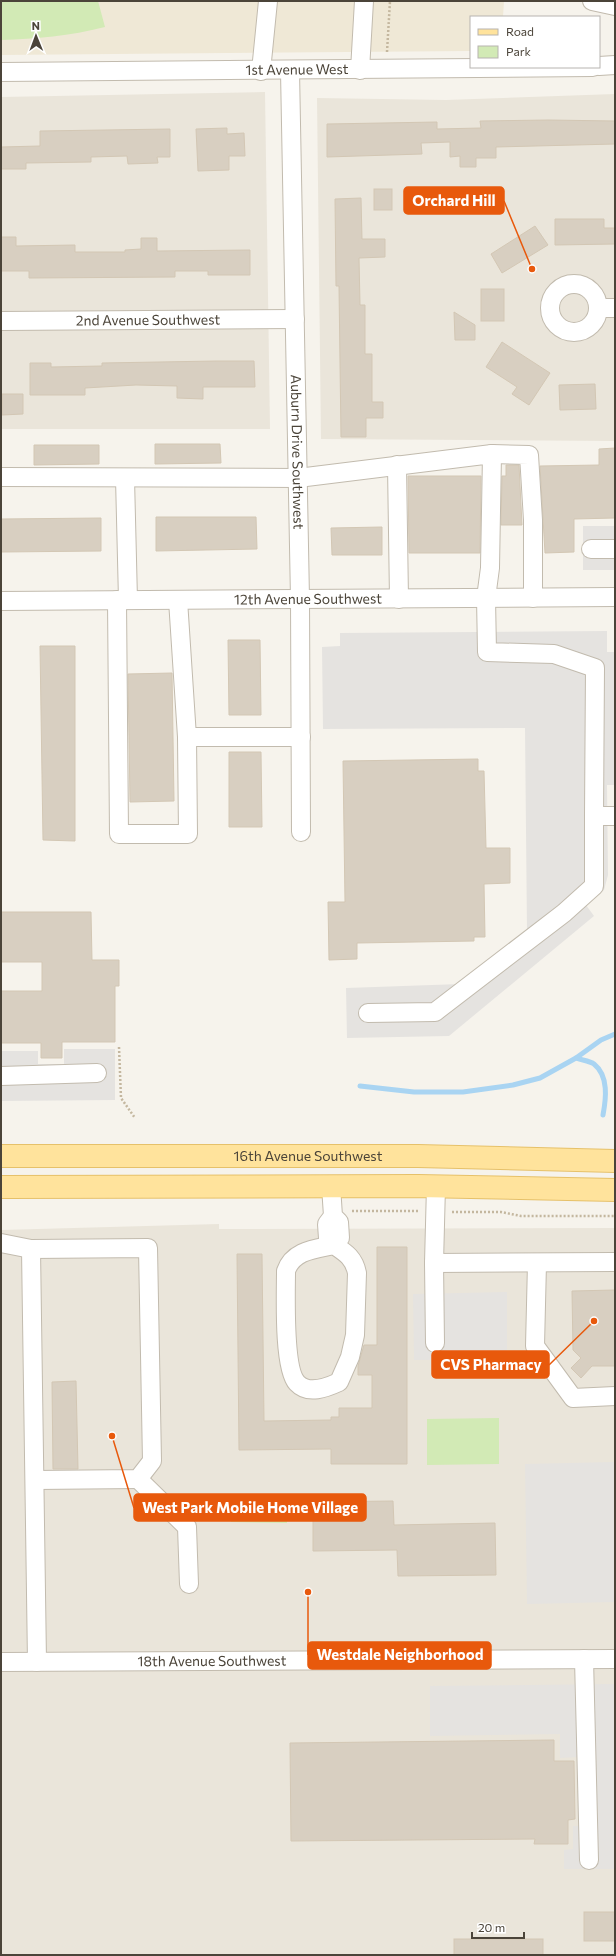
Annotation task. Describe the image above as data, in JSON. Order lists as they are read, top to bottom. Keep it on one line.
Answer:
{"streets":{"main road":["16th Avenue Southwest"],"street":["1st Avenue West","2nd Avenue Southwest","Auburn Drive Southwest","12th Avenue Southwest","18th Avenue Southwest"]},"crossings":[["1st Avenue West","Auburn Drive Southwest"],["2nd Avenue Southwest","Auburn Drive Southwest"],["Auburn Drive Southwest","12th Avenue Southwest"]],"places":["Orchard Hill","CVS Pharmacy","West Park Mobile Home Village","Westdale Neighborhood"],"legend":["Road","Park"],"scale_bar":"20 m","north":"top"}
